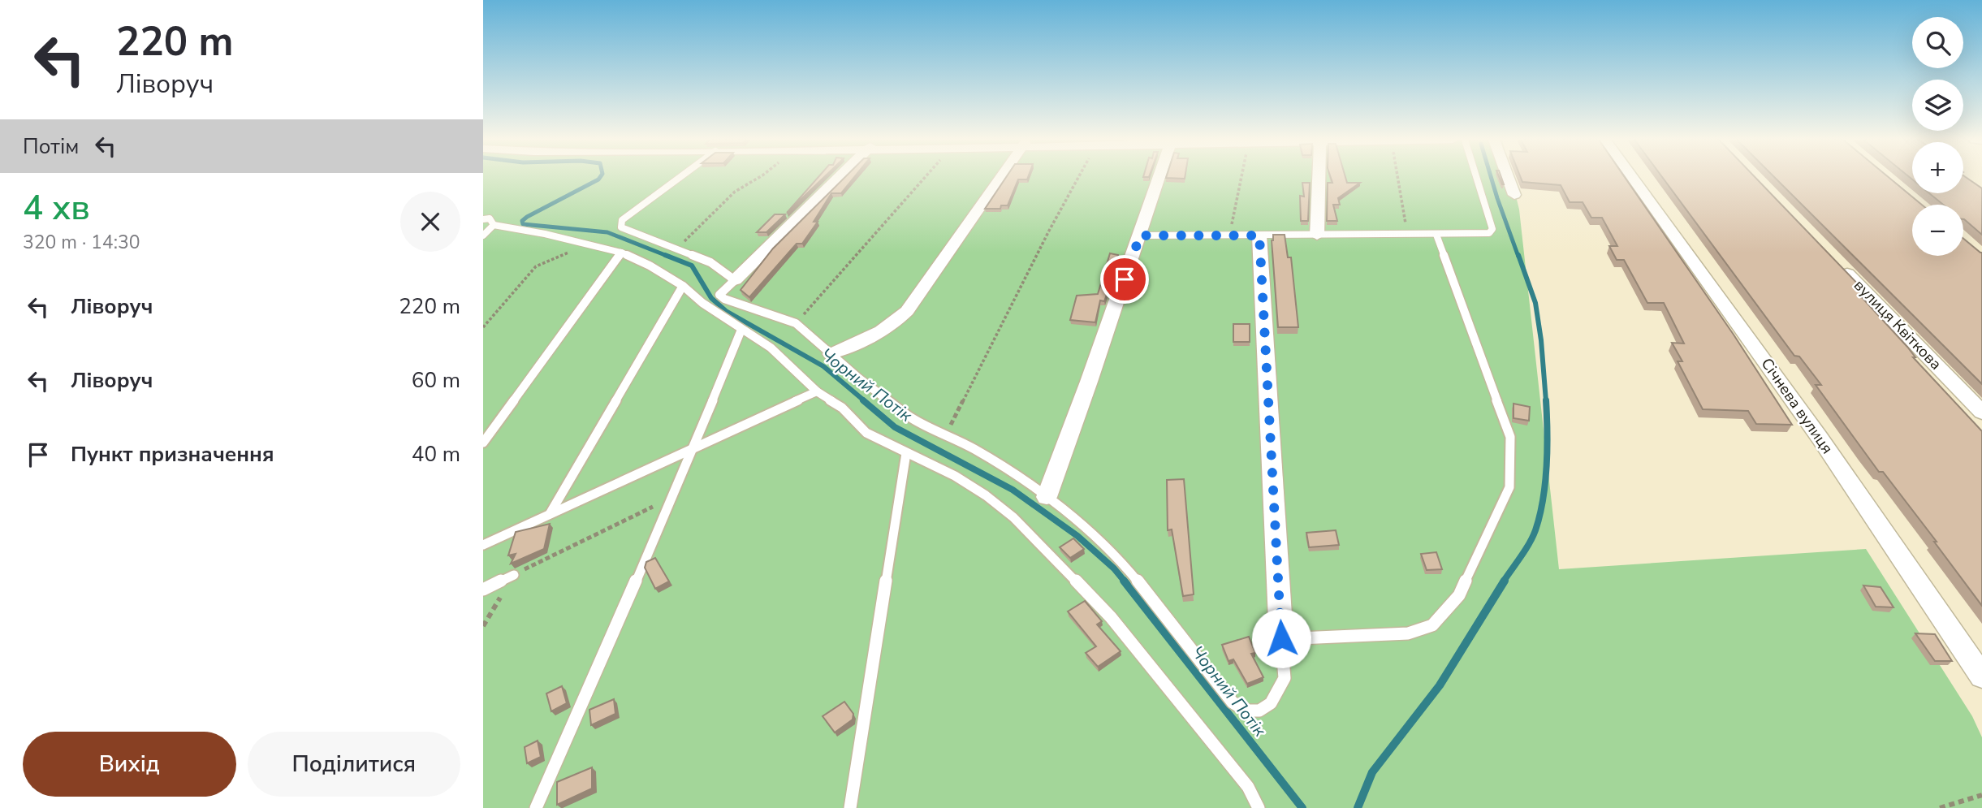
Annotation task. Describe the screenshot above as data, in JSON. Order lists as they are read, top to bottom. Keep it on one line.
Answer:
{"streets":{"street":["вулиця Квіткова","Січнева вулиця"]},"water":["Чорний Потік"],"page":{"turn":["220 m","Ліворуч"],"map_buttons":["+","−"],"then":"Потім","heading":["4 хв","320 m · 14:30"],"list":[{"name":"Ліворуч","value":"220 m"},{"name":"Ліворуч","value":"60 m"},{"name":"Пункт призначення","value":"40 m"}],"buttons":["Вихід","Поділитися"]}}
